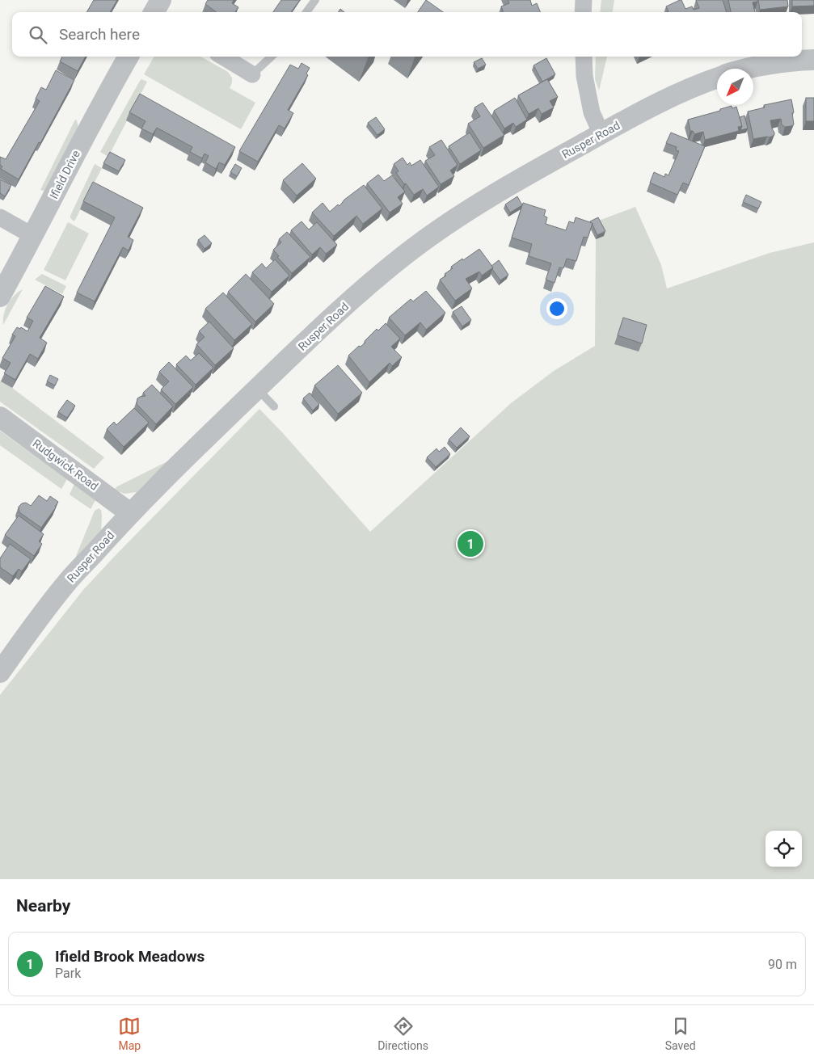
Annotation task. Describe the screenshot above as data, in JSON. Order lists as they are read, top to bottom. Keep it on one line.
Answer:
{"streets":{"street":["Rusper Road","Ifield Drive","Rudgwick Road"]},"crossings":[["Rusper Road","Rudgwick Road"]],"north":"bottom left","page":{"search":"Search here","pins":"1","heading":"Nearby","list":[{"mark":"1","name":"Ifield Brook Meadows","note":"Park","value":"90 m"}],"nav":["Map","Directions","Saved"]}}
